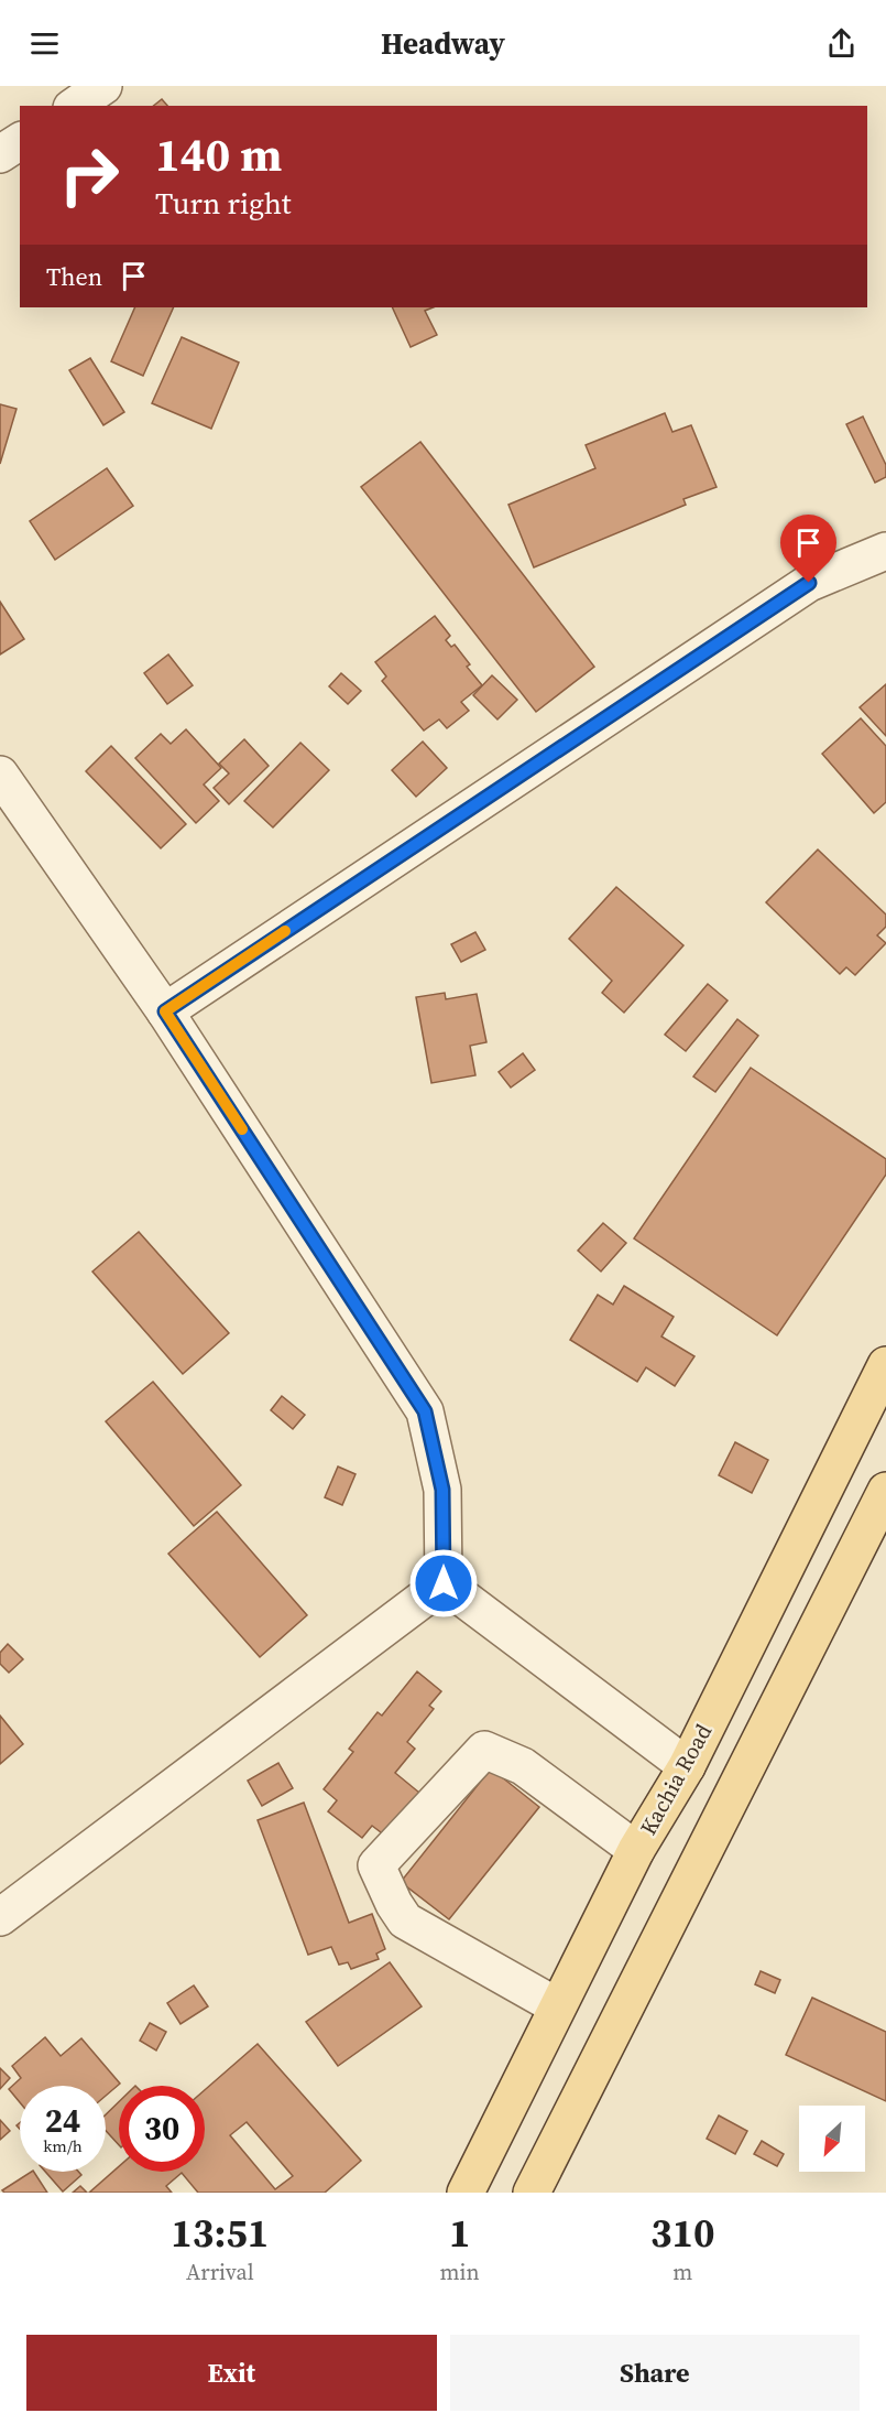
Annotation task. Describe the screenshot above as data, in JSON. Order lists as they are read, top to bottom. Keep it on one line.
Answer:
{"streets":{"main road":["Kachia Road"]},"north":"bottom left","page":{"header":"Headway","turn":["140 m","Turn right"],"then":"Then","speed":"24 km/h","limit":"30","eta":["13:51","Arrival","1","min","310","m"],"buttons":["Exit","Share"]}}
